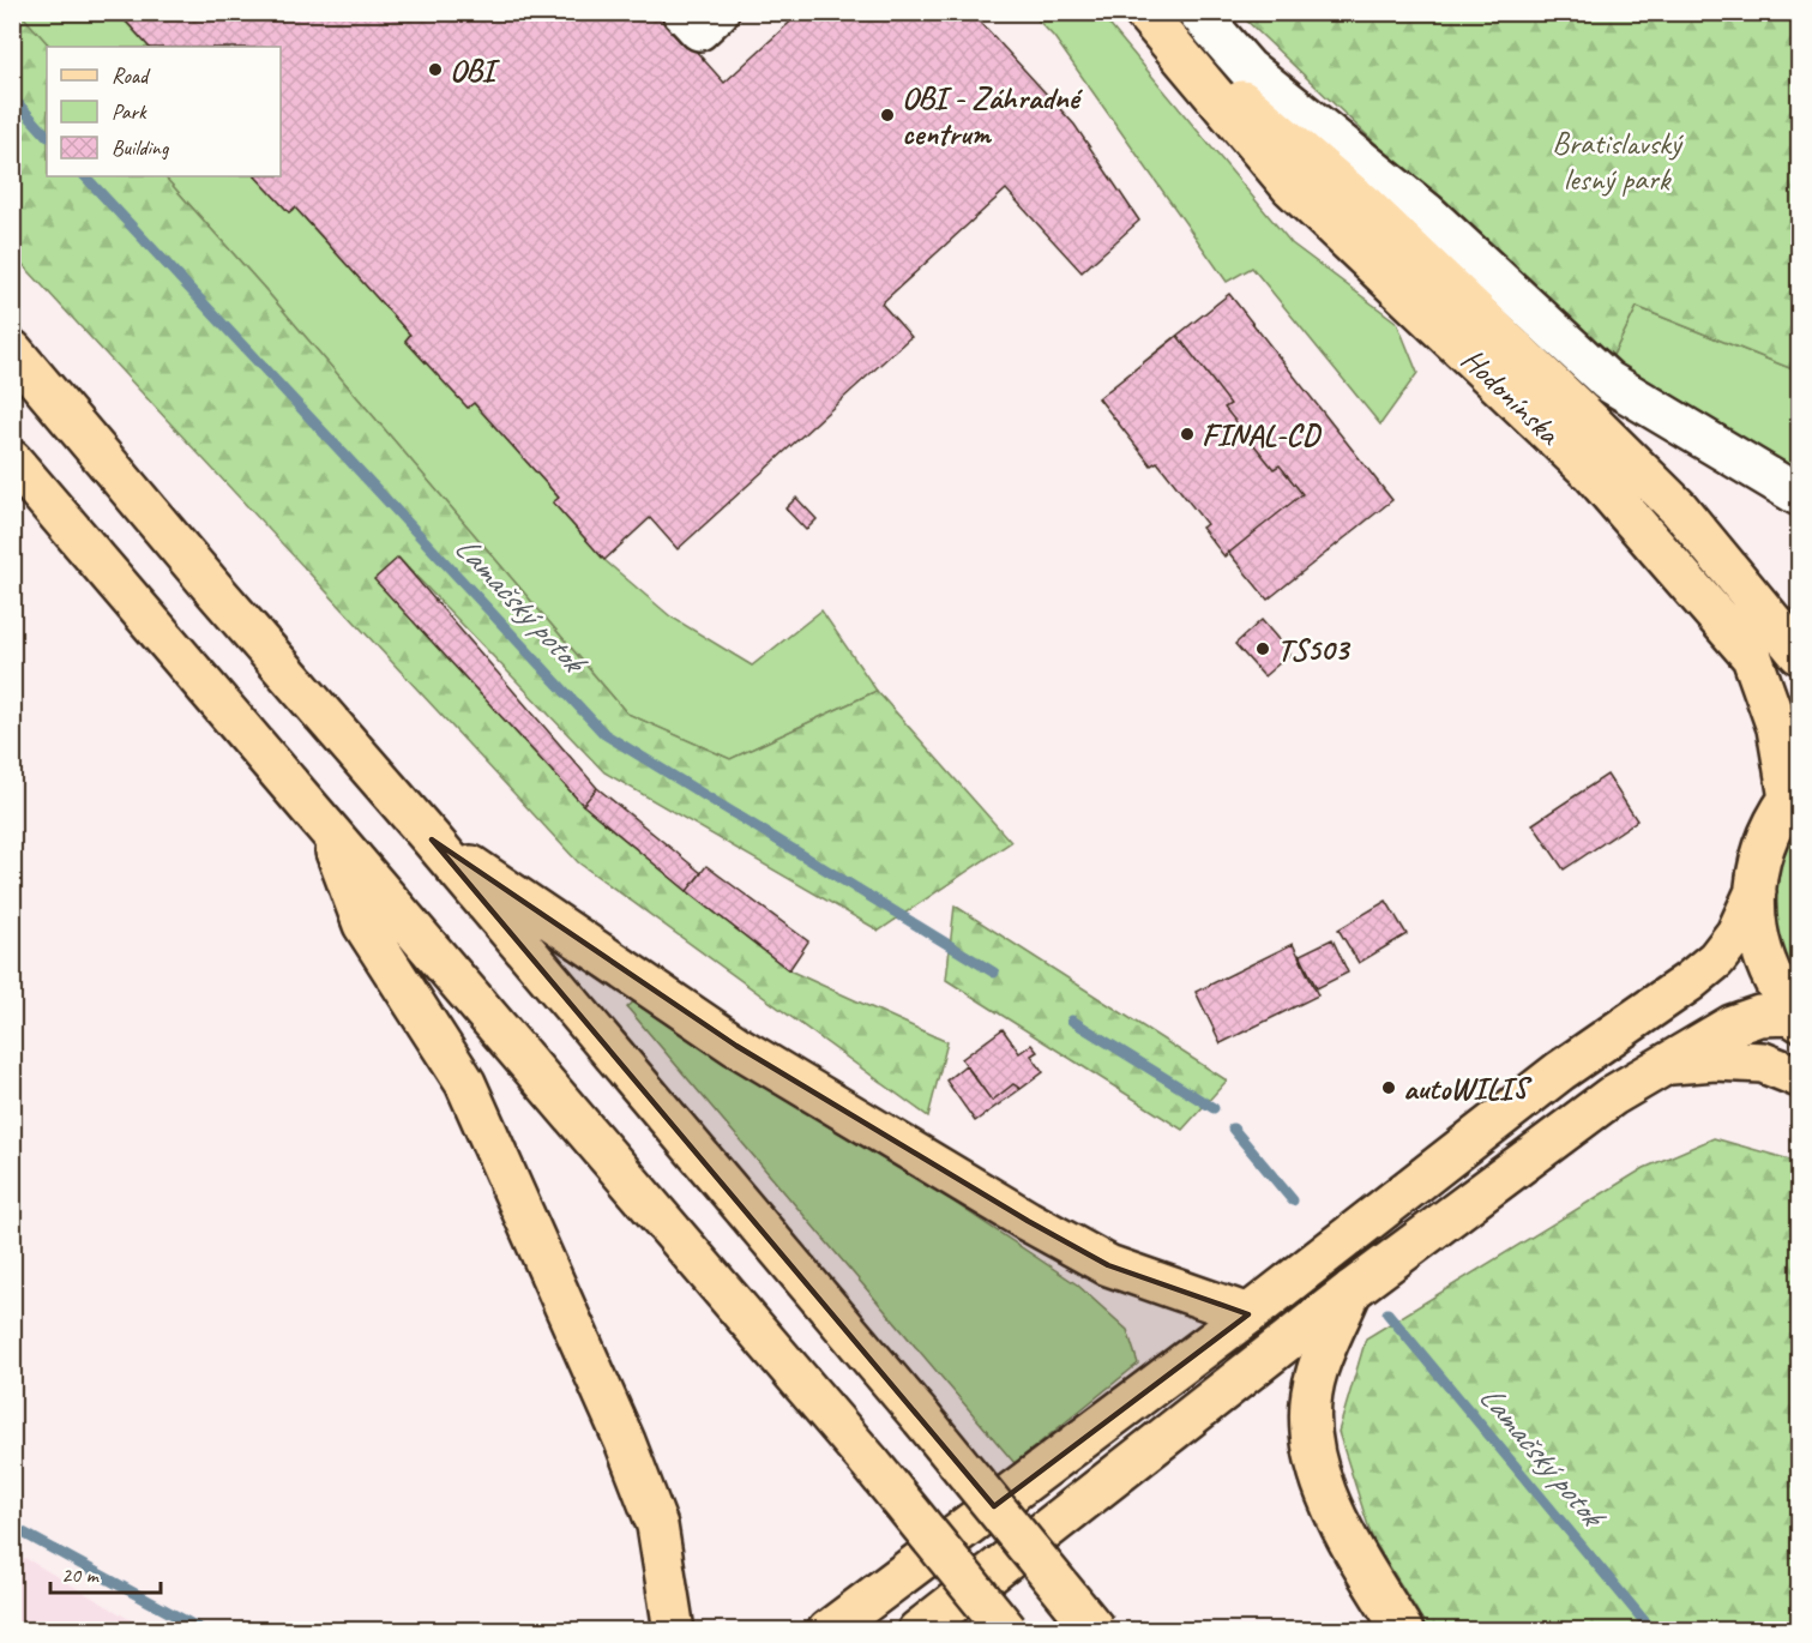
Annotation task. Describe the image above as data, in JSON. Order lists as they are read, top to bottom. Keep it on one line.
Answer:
{"streets":{"main road":["Hodonínska"]},"water":["Lamačský potok"],"parks":["Bratislavský lesný park"],"places":["OBI","OBI - Záhradné centrum","FINAL-CD","TS503","autoWILIS"],"legend":["Road","Park","Building"],"scale_bar":"20 m"}
